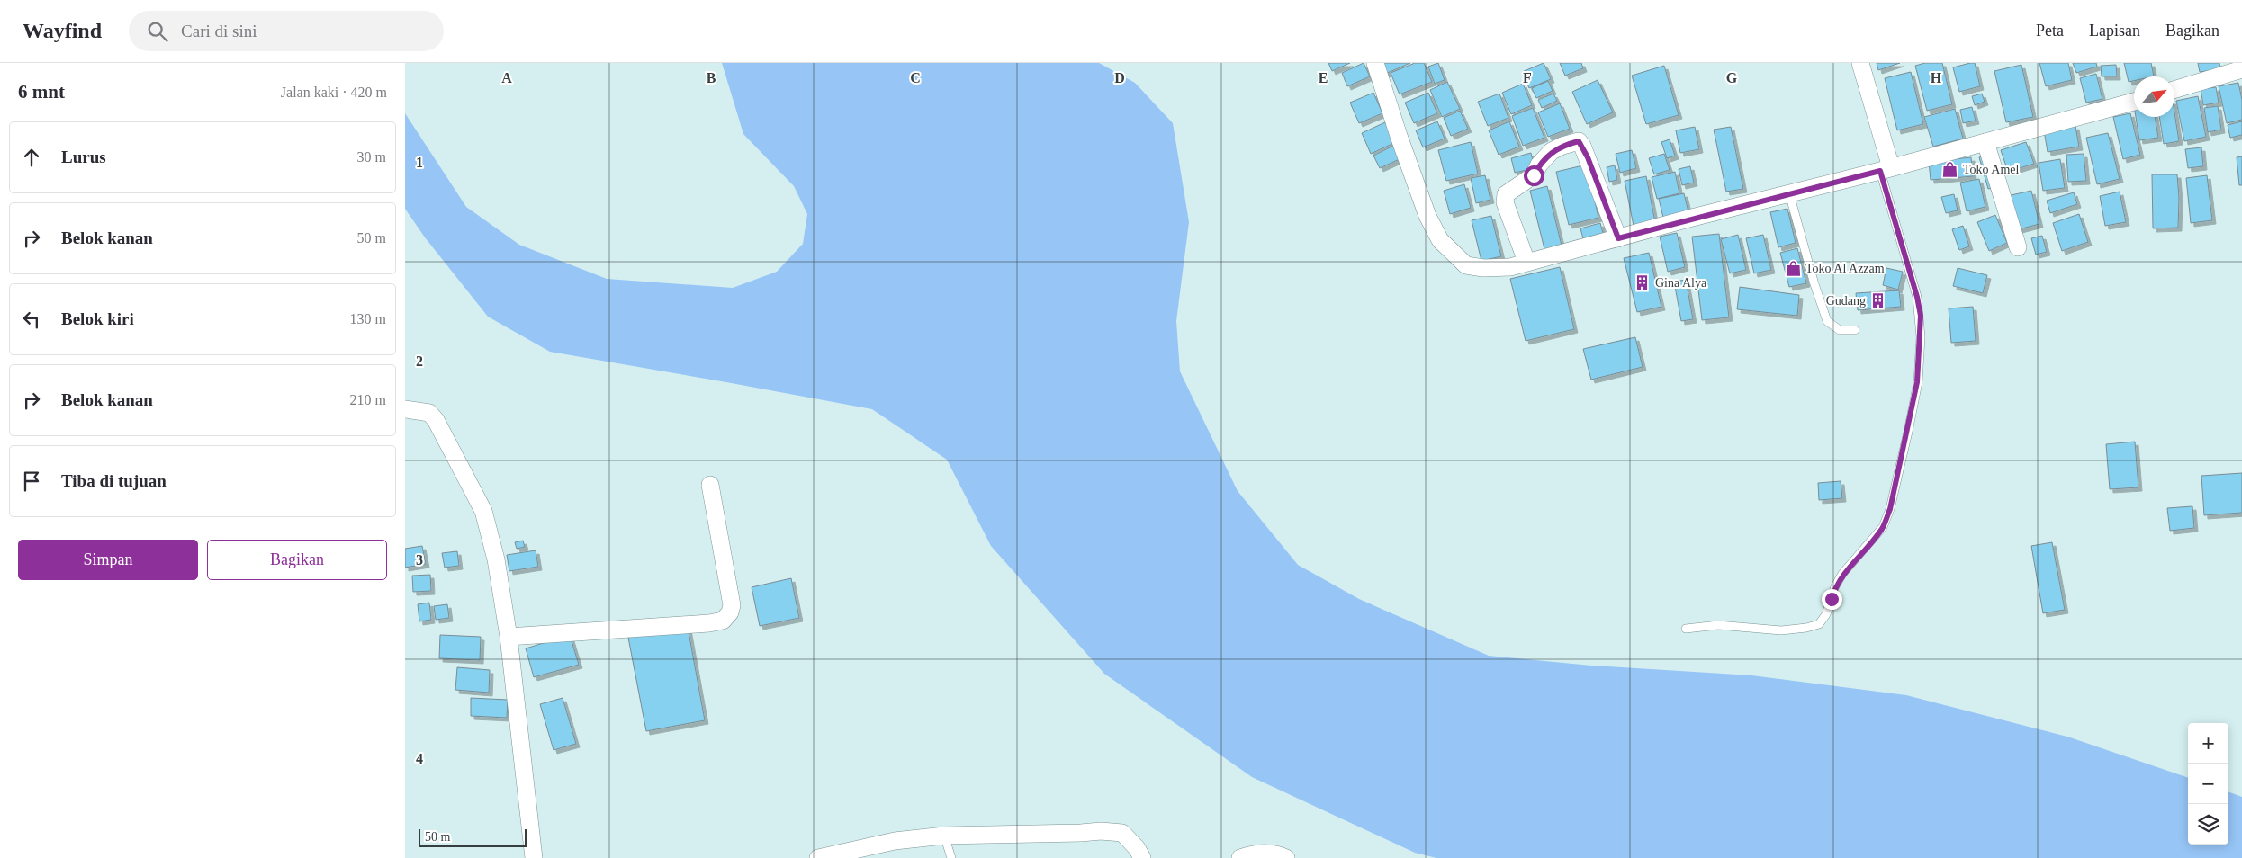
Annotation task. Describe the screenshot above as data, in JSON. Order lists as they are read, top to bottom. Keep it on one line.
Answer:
{"places":{"shop":["Toko Amel","Toko Al Azzam"],"building":["Gina Alya","Gudang"]},"scale_bar":"50 m","north":"top right","page":{"header":"Wayfind","search":"Cari di sini","nav":["Peta","Lapisan","Bagikan"],"heading":["6 mnt","Jalan kaki · 420 m"],"list":[["Lurus","30 m"],["Belok kanan","50 m"],["Belok kiri","130 m"],["Belok kanan","210 m"],"Tiba di tujuan"],"buttons":["Simpan","Bagikan"],"map_buttons":["+","−"],"scale":"50 m"},"grid":{"columns":["A","B","C","D","E","F","G","H"],"rows":["1","2","3","4"]}}
